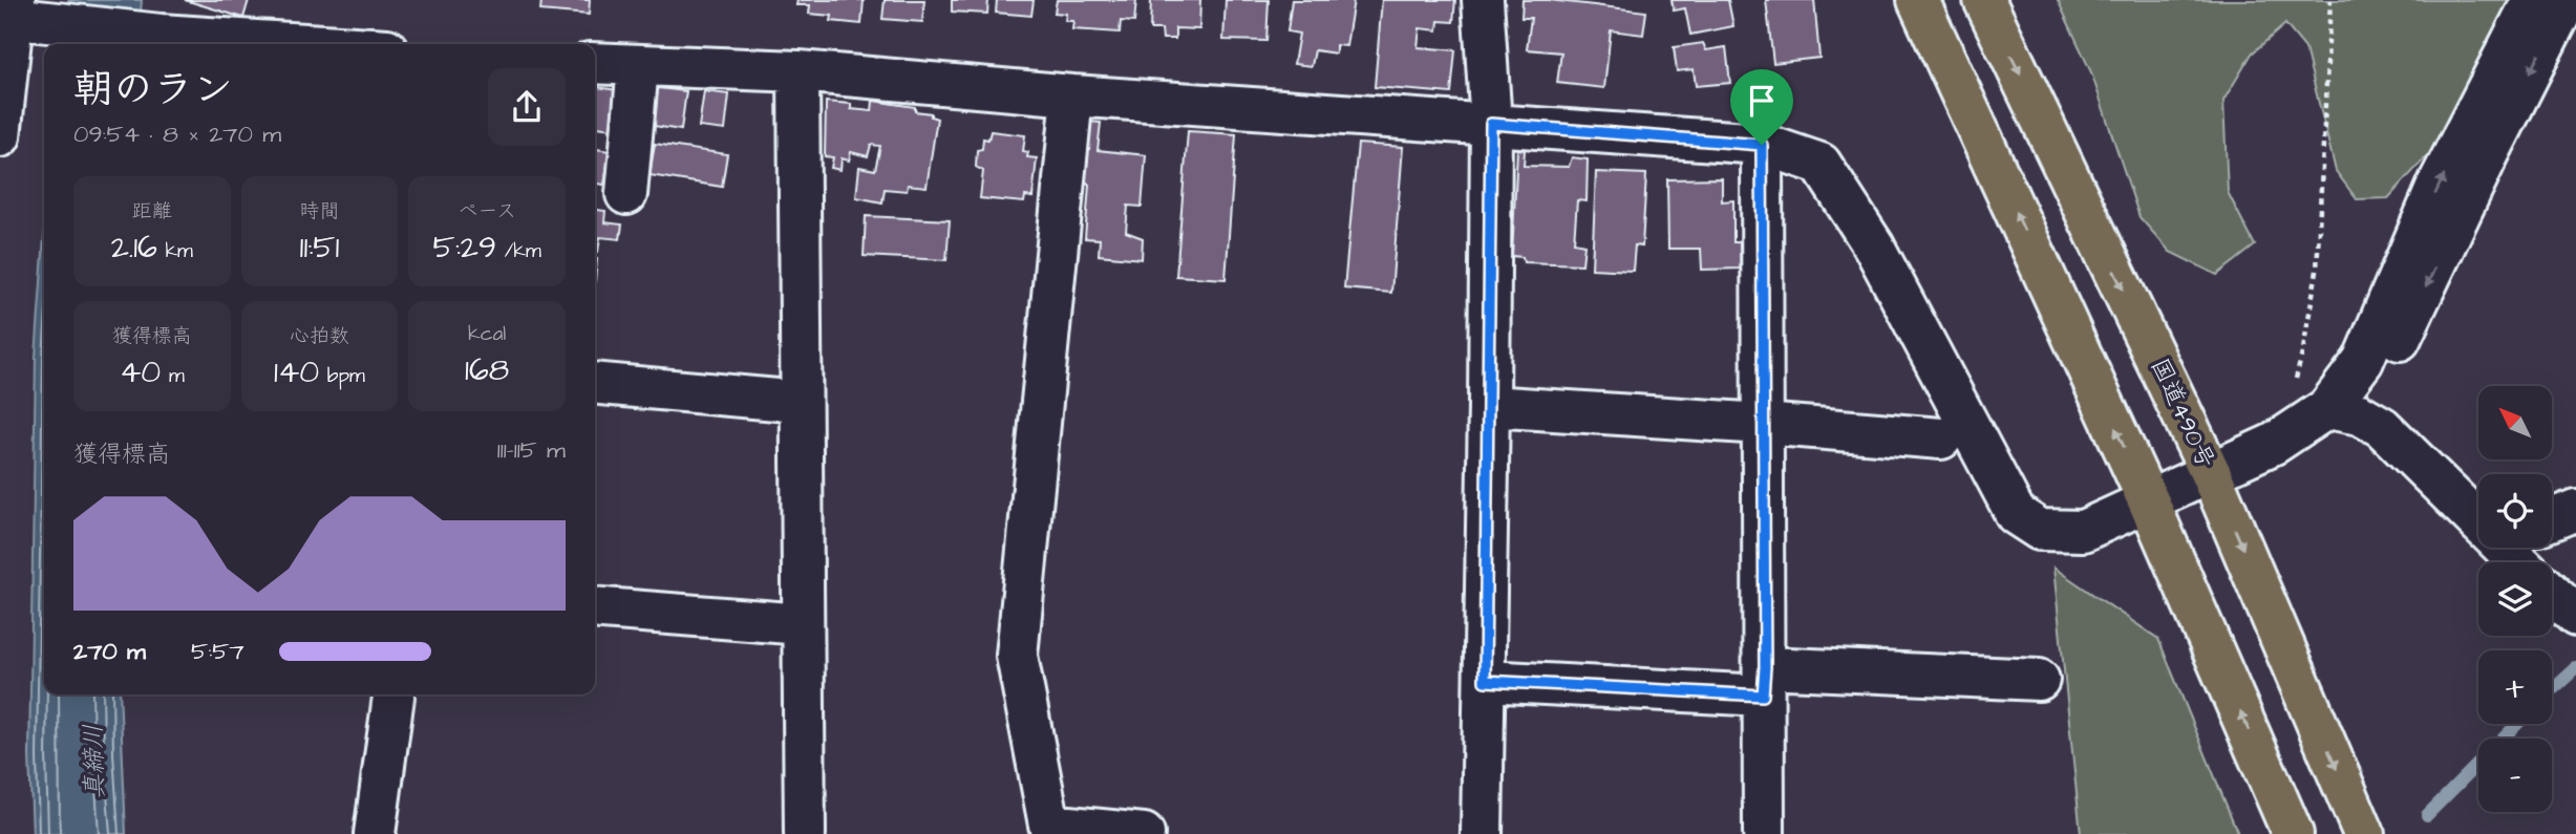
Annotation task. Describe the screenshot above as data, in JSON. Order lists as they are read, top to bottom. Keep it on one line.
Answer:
{"streets":{"highway":["国道490号"]},"water":["真締川"],"north":"top left","page":{"heading":["朝のラン","09:54 · 8 × 270 m"],"stats":[["距離","2.16 km"],["時間","11:51"],["ペース","5:29 /km"],["獲得標高","40 m"],["心拍数","140 bpm"],["kcal","168"]],"map_buttons":["+","−"],"chart":["獲得標高","111–115 m"],"list":[{"name":"270 m","note":"5:57"}]}}
